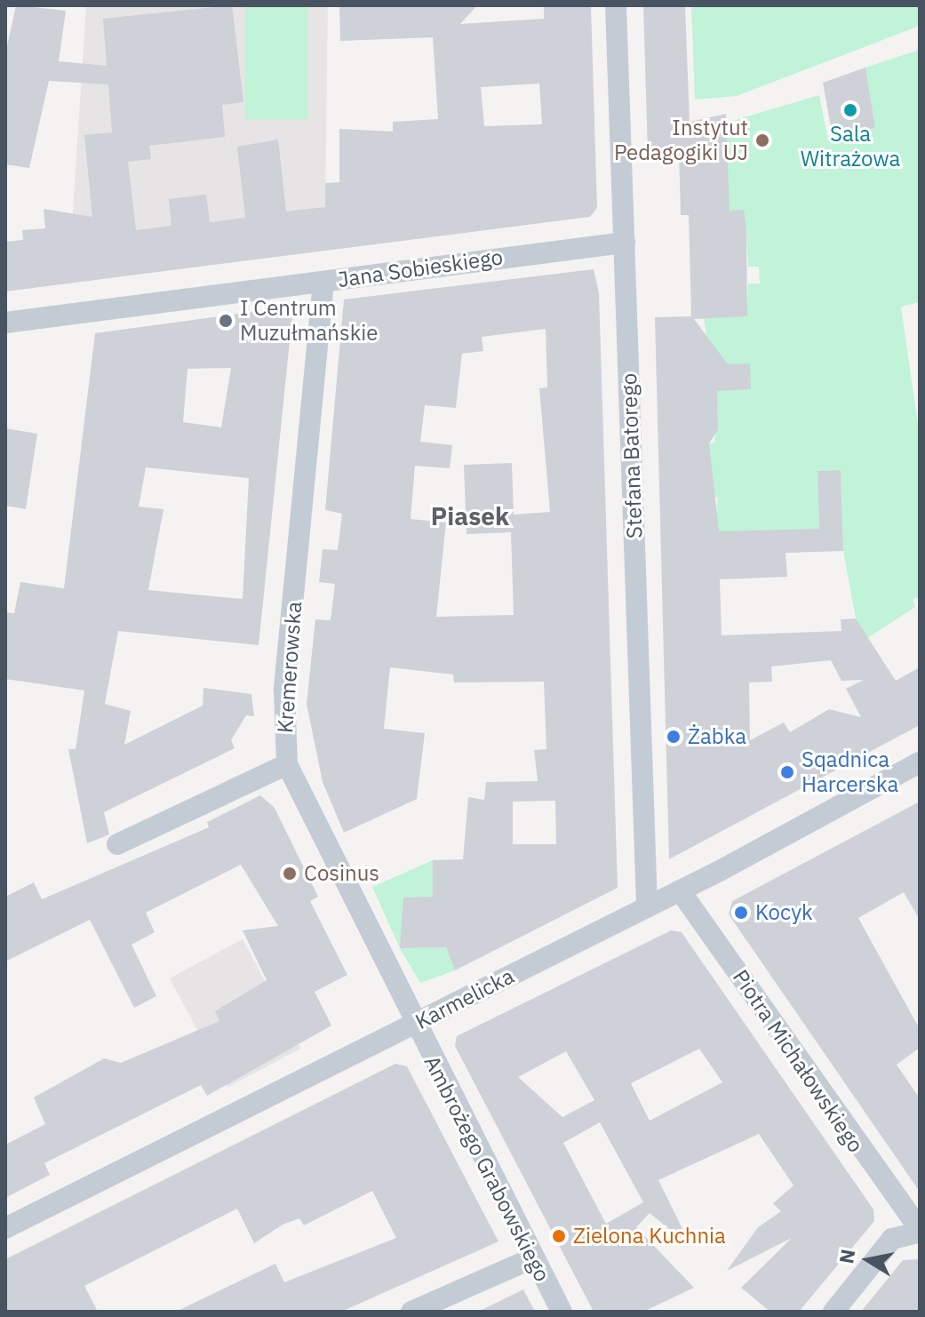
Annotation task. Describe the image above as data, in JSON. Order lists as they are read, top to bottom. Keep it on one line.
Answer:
{"streets":{"street":["Jana Sobieskiego","Stefana Batorego","Kremerowska","Karmelicka","Piotra Michałowskiego","Ambrożego Grabowskiego"]},"crossings":[["Jana Sobieskiego","Stefana Batorego"],["Jana Sobieskiego","Kremerowska"],["Stefana Batorego","Karmelicka"],["Kremerowska","Karmelicka"],["Kremerowska","Ambrożego Grabowskiego"],["Karmelicka","Piotra Michałowskiego"],["Karmelicka","Ambrożego Grabowskiego"]],"districts":["Piasek"],"places":["Sala Witrażowa","Instytut Pedagogiki UJ","I Centrum Muzułmańskie","Żabka","Sqadnica Harcerska","Cosinus","Kocyk","Zielona Kuchnia"],"north":"left"}
